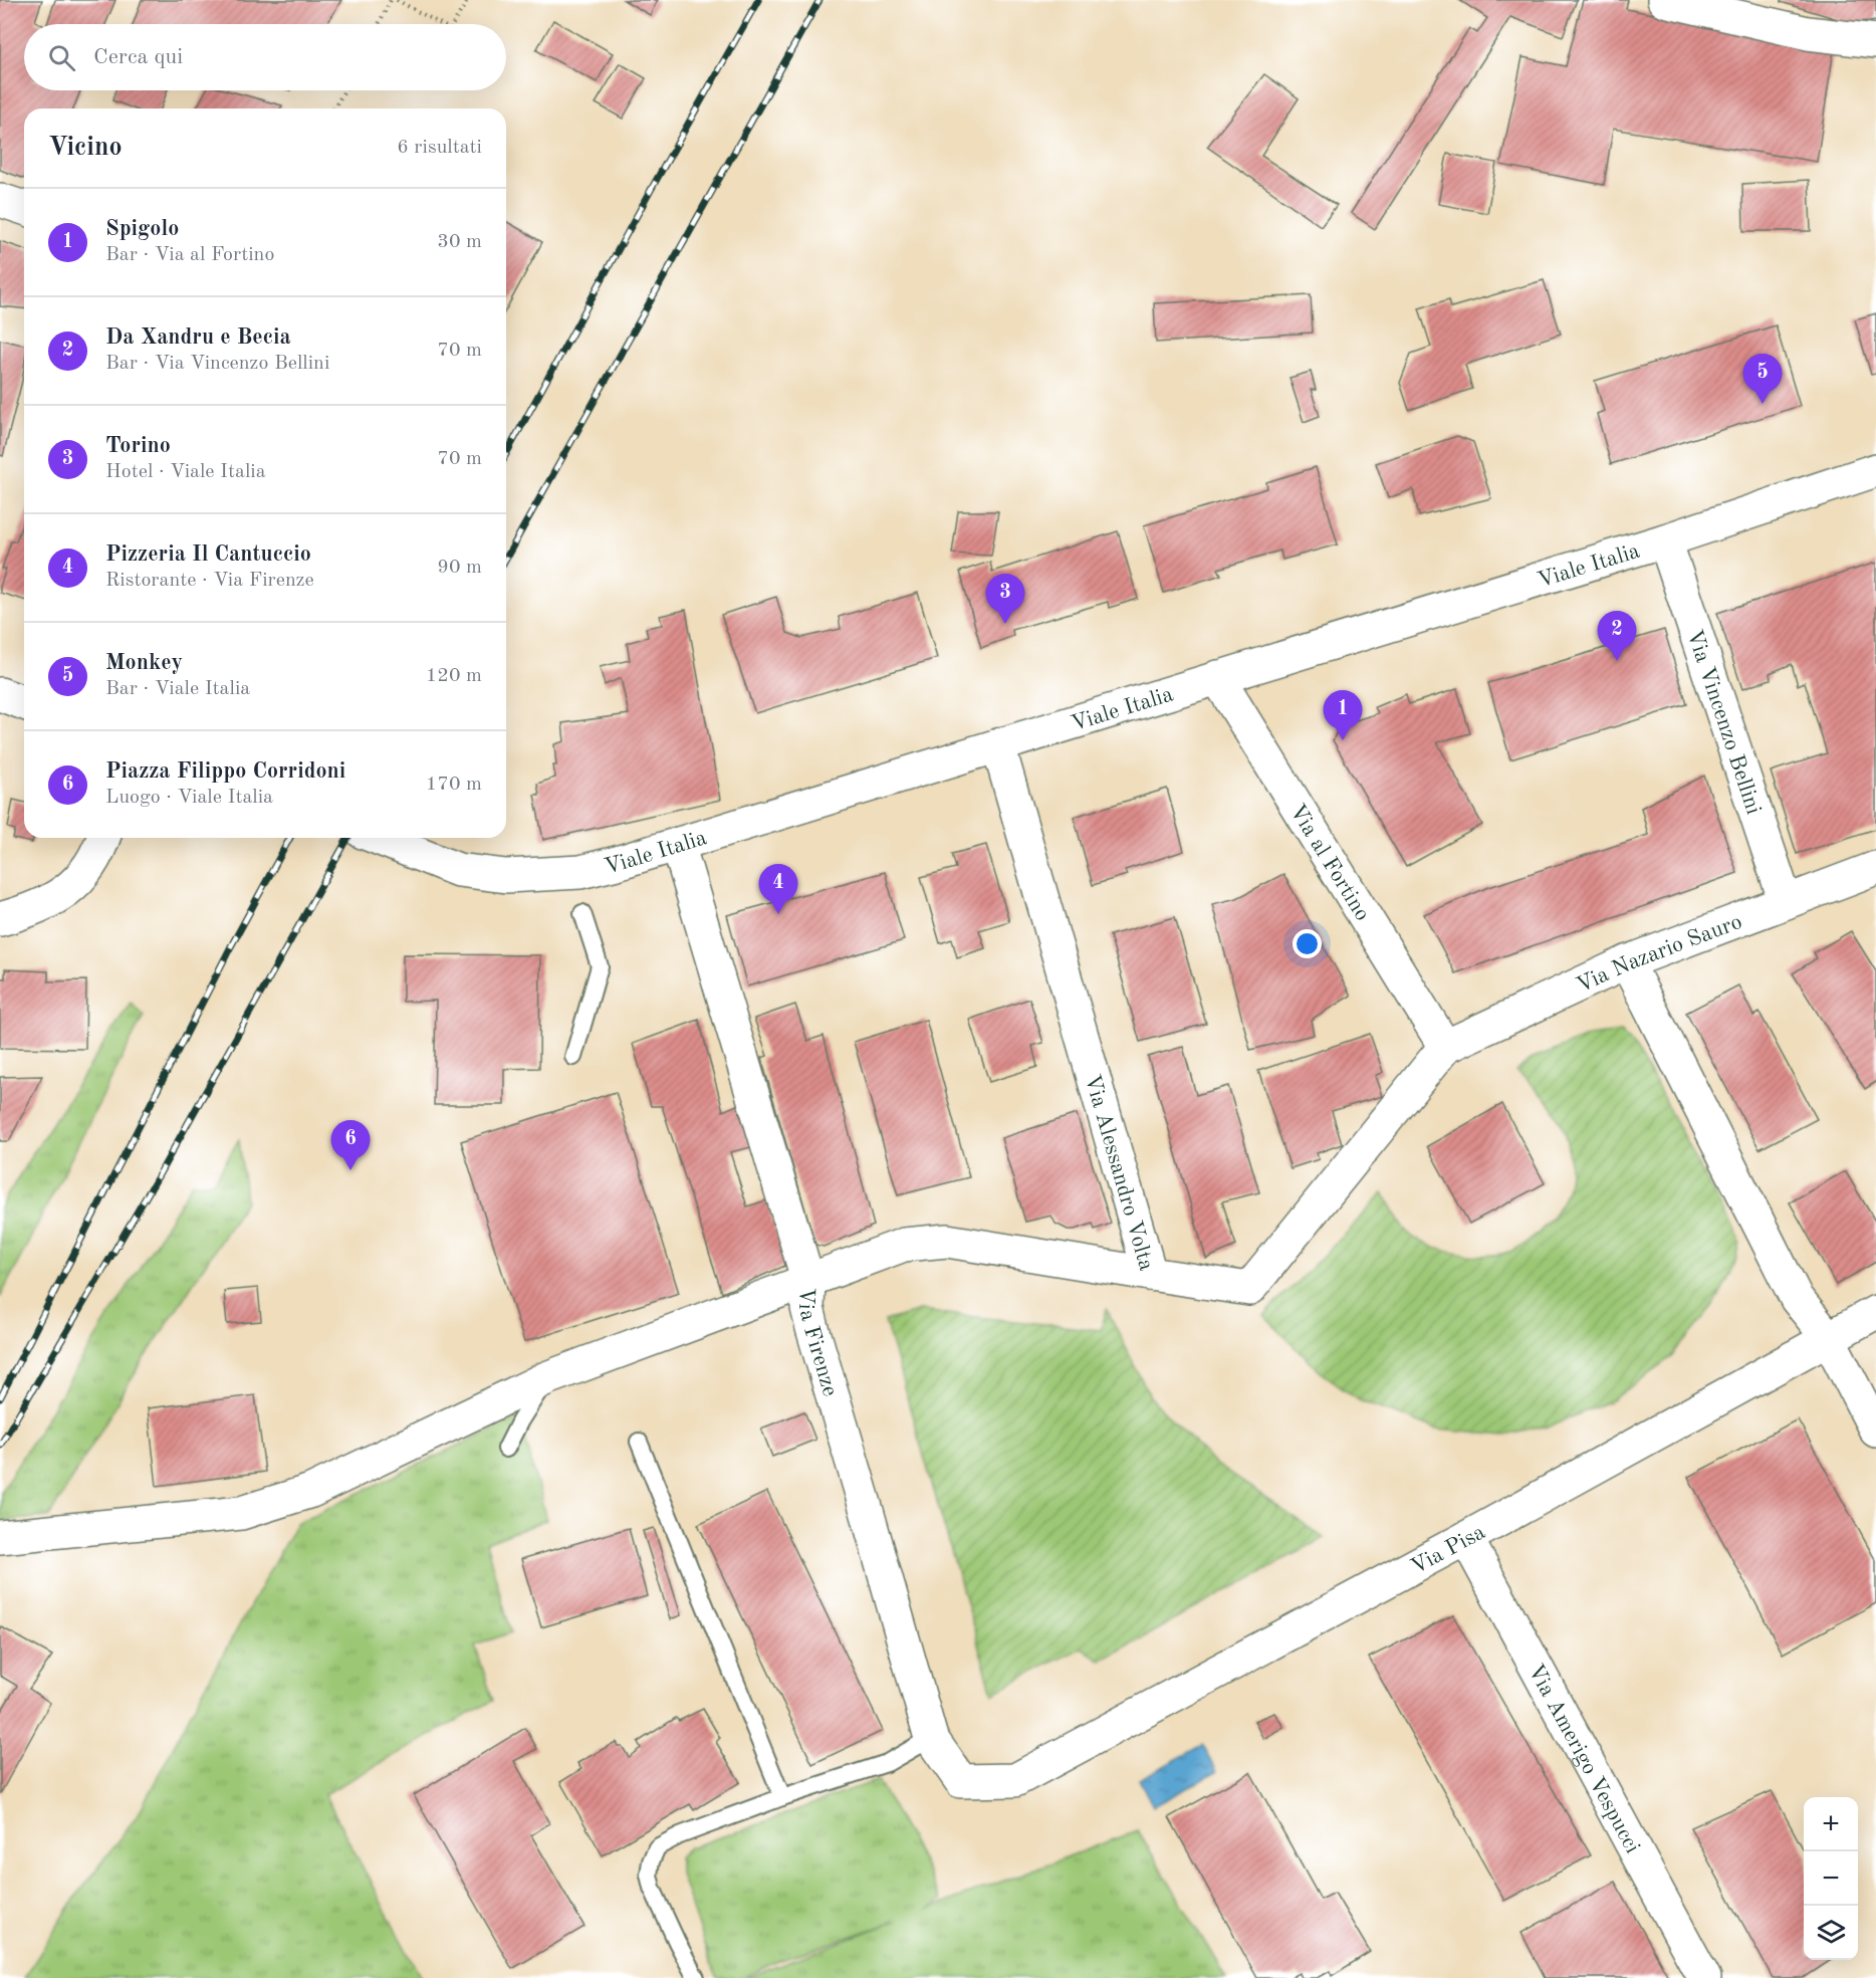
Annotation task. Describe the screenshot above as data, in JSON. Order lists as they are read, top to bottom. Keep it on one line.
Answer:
{"streets":{"street":["Viale Italia","Via Vincenzo Bellini","Via al Fortino","Via Nazario Sauro","Via Alessandro Volta","Via Firenze","Via Pisa","Via Amerigo Vespucci"]},"crossings":[["Viale Italia","Via Vincenzo Bellini"],["Viale Italia","Via al Fortino"],["Viale Italia","Via Alessandro Volta"],["Viale Italia","Via Firenze"],["Via Vincenzo Bellini","Via Nazario Sauro"],["Via al Fortino","Via Nazario Sauro"],["Via al Fortino","Via Alessandro Volta"],["Via Nazario Sauro","Via Alessandro Volta"],["Via Firenze","Via Pisa"],["Via Pisa","Via Amerigo Vespucci"]],"page":{"search":"Cerca qui","heading":["Vicino","6 risultati"],"list":[{"mark":"1","name":"Spigolo","note":"Bar · Via al Fortino","value":"30 m"},{"mark":"2","name":"Da Xandru e Becia","note":"Bar · Via Vincenzo Bellini","value":"70 m"},{"mark":"3","name":"Torino","note":"Hotel · Viale Italia","value":"70 m"},{"mark":"4","name":"Pizzeria Il Cantuccio","note":"Ristorante · Via Firenze","value":"90 m"},{"mark":"5","name":"Monkey","note":"Bar · Viale Italia","value":"120 m"},{"mark":"6","name":"Piazza Filippo Corridoni","note":"Luogo · Viale Italia","value":"170 m"}],"pins":["5","3","2","1","4","6"],"map_buttons":["+","−"]}}
